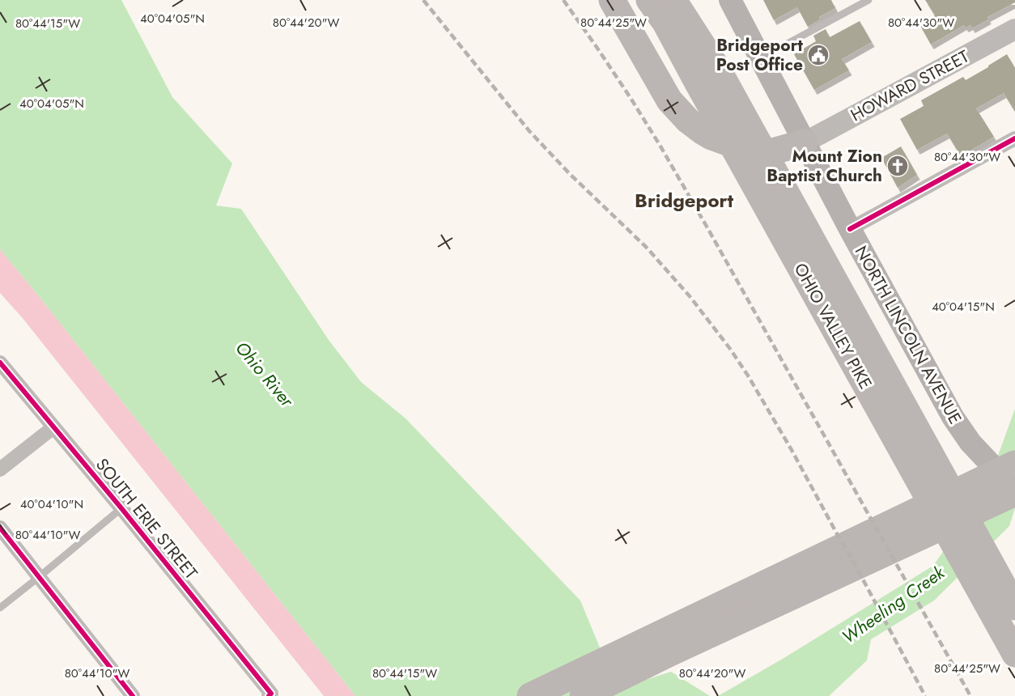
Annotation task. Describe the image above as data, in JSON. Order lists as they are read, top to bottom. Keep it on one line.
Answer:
{"streets":{"highway":["OHIO VALLEY PIKE"],"main road":["HOWARD STREET","NORTH LINCOLN AVENUE"],"street":["SOUTH ERIE STREET"]},"crossings":[["HOWARD STREET","NORTH LINCOLN AVENUE"]],"districts":["Bridgeport"],"water":["Ohio River","Wheeling Creek"],"places":{"public building":["Bridgeport Post Office"],"church":["Mount Zion Baptist Church"]},"coordinates":["40°04'05\"N","80°44'20\"W","80°44'25\"W","80°44'30\"W","80°44'15\"W","40°04'15\"N","40°04'10\"N","80°44'10\"W"]}
